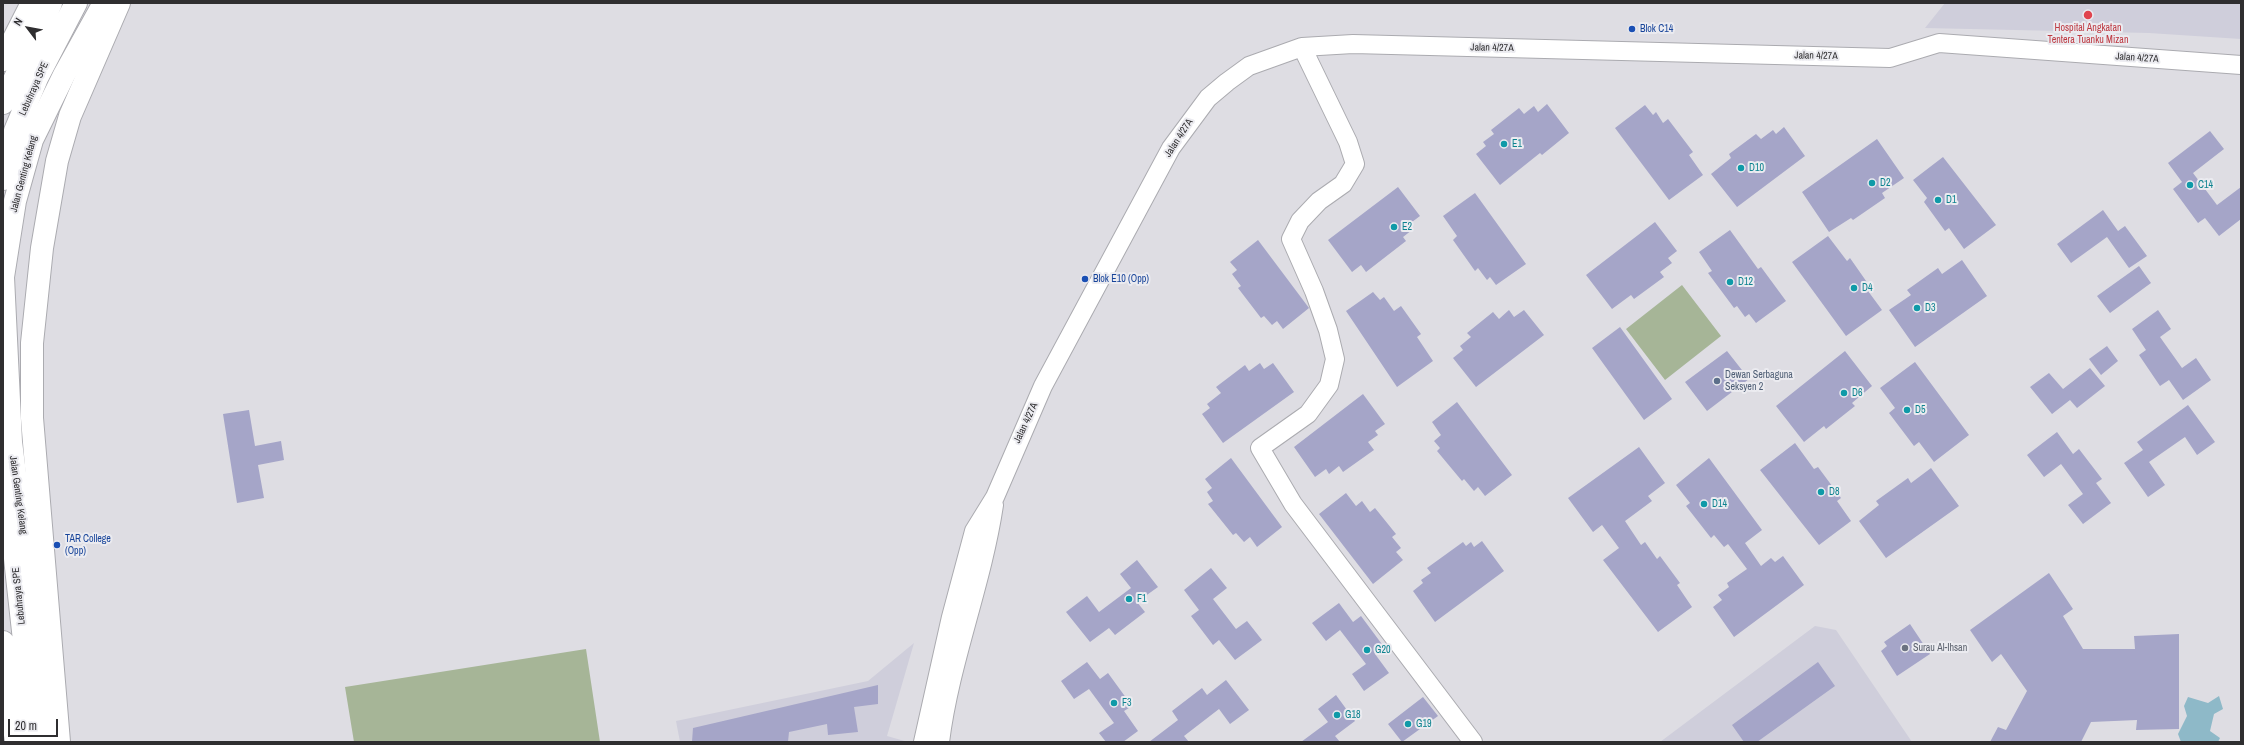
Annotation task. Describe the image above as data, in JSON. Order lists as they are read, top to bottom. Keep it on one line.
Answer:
{"streets":{"main road":["Lebuhraya SPE","Jalan Genting Kelang"],"street":["Jalan 4/27A"]},"places":["Hospital Angkatan Tentera Tuanku Mizan","Blok C14","E1","D10","D2","C14","D1","E2","Blok E10 (Opp)","D12","D4","D3","Dewan Serbaguna Seksyen 2","D6","D5","D8","D14","TAR College (Opp)","F1","Surau Al-Ihsan","G20","F3","G18","G19"],"scale_bar":"20 m","north":"top left"}
